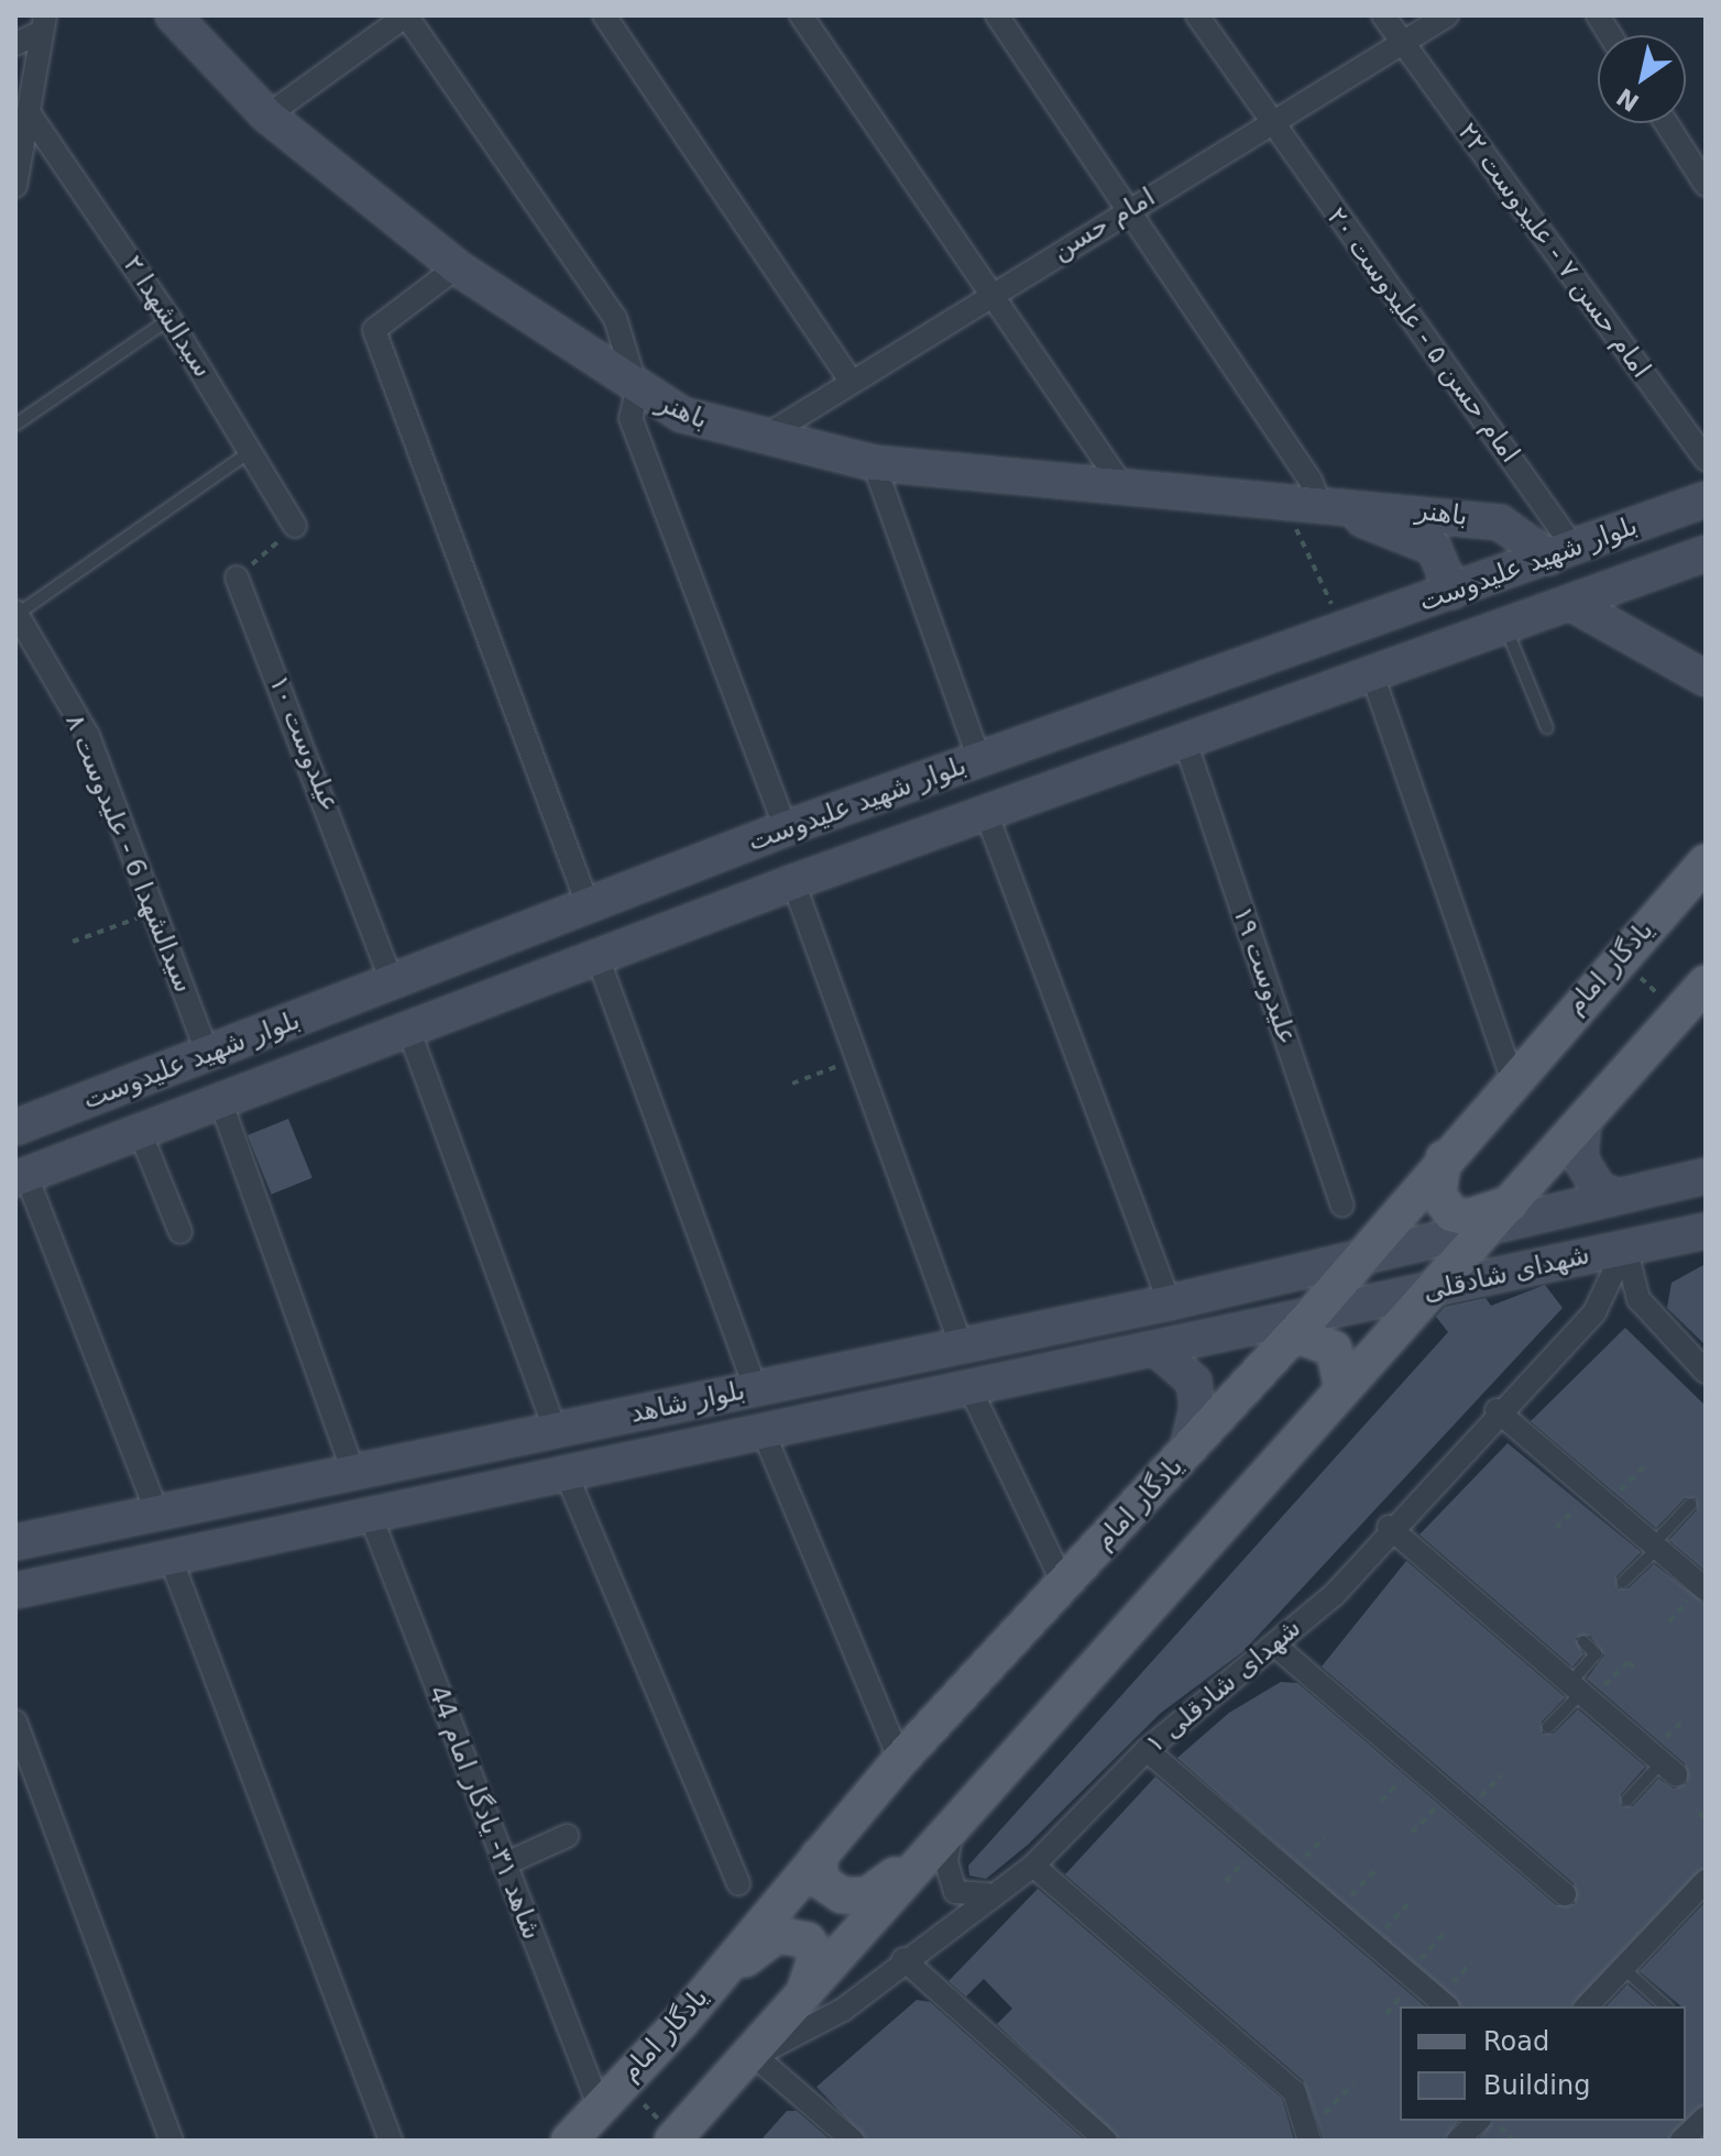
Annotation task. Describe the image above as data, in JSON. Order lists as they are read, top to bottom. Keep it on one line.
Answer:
{"streets":{"main road":["باهنر","بلوار شهید علیدوست","یادگار امام","شهدای شادقلی","بلوار شاهد"],"street":["امام حسن","امام حسن ۷ - علیدوست ۲۲","سیدالشهدا ۲","امام حسن ۵ - علیدوست ۲۰","عیلدوست ۱۰","سیدالشهدا 6 - علیدوست ۸","علیدوست ۱۹","شهدای شادقلی ۱","شاهد ۳۱- یادگار امام 44"]},"crossings":[["امام حسن","امام حسن ۷ - علیدوست ۲۲"],["امام حسن","امام حسن ۵ - علیدوست ۲۰"],["امام حسن","باهنر"],["امام حسن ۵ - علیدوست ۲۰","باهنر"],["امام حسن ۵ - علیدوست ۲۰","بلوار شهید علیدوست"],["باهنر","بلوار شهید علیدوست"],["بلوار شهید علیدوست","عیلدوست ۱۰"],["بلوار شهید علیدوست","سیدالشهدا 6 - علیدوست ۸"],["بلوار شهید علیدوست","علیدوست ۱۹"],["یادگار امام","شهدای شادقلی"],["یادگار امام","بلوار شاهد"],["یادگار امام","شاهد ۳۱- یادگار امام 44"],["شهدای شادقلی","بلوار شاهد"],["شهدای شادقلی","شهدای شادقلی ۱"],["بلوار شاهد","شاهد ۳۱- یادگار امام 44"]],"legend":["Road","Building"],"north":"bottom left"}
